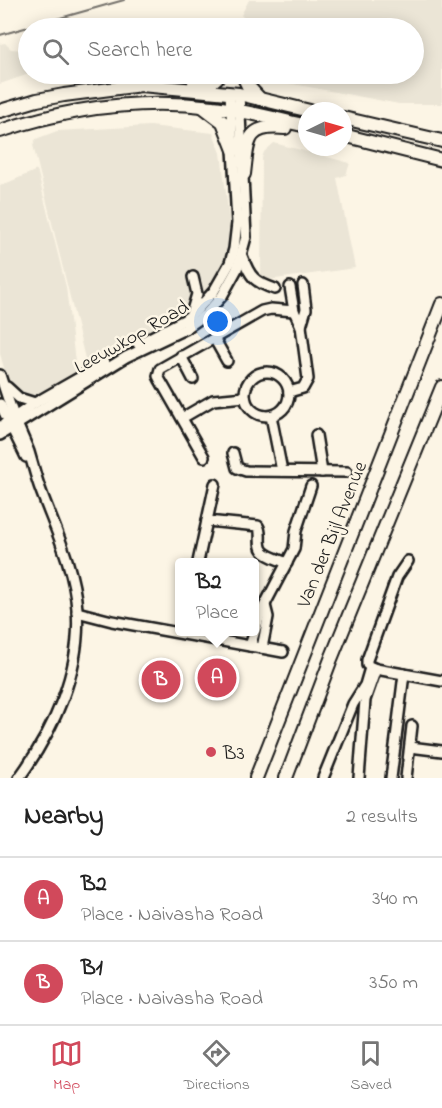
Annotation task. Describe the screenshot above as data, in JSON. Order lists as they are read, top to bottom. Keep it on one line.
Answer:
{"streets":{"main road":["Van der Bijl Avenue"],"street":["Leeuwkop Road"]},"places":["B3"],"north":"right","page":{"search":"Search here","popup":["B2","Place"],"pins":["A","B"],"heading":["Nearby","2 results"],"list":[{"mark":"A","name":"B2","note":"Place · Naivasha Road","value":"340 m"},{"mark":"B","name":"B1","note":"Place · Naivasha Road","value":"350 m"}],"nav":["Map","Directions","Saved"]}}
